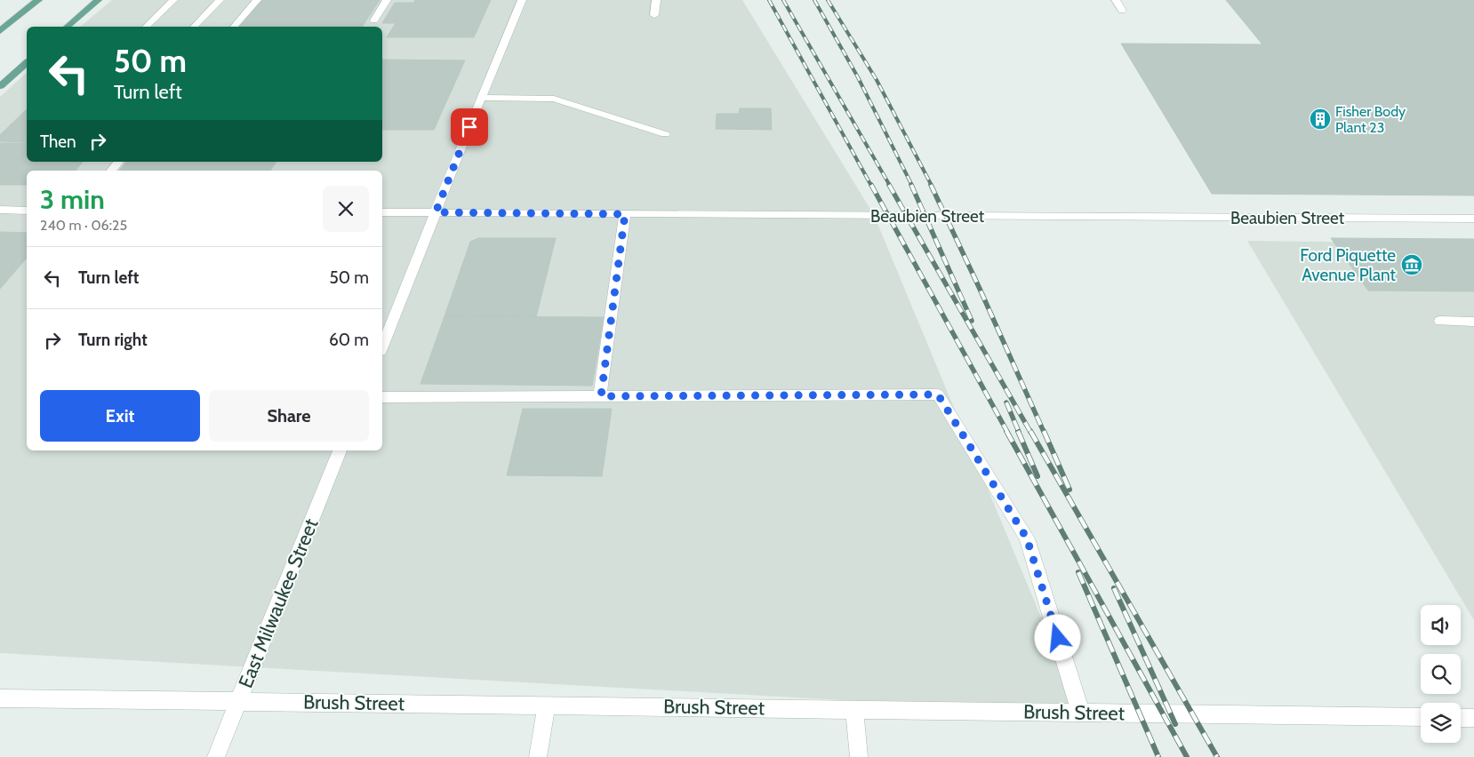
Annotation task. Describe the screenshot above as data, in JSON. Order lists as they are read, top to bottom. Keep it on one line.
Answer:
{"streets":{"street":["Beaubien Street","East Milwaukee Street","Brush Street"]},"crossings":[["East Milwaukee Street","Brush Street"]],"places":{"building":["Fisher Body Plant 23"],"museum":["Ford Piquette Avenue Plant"]},"page":{"turn":["50 m","Turn left"],"then":"Then","heading":["3 min","240 m · 06:25"],"list":[{"name":"Turn left","value":"50 m"},{"name":"Turn right","value":"60 m"}],"buttons":["Exit","Share"]}}
